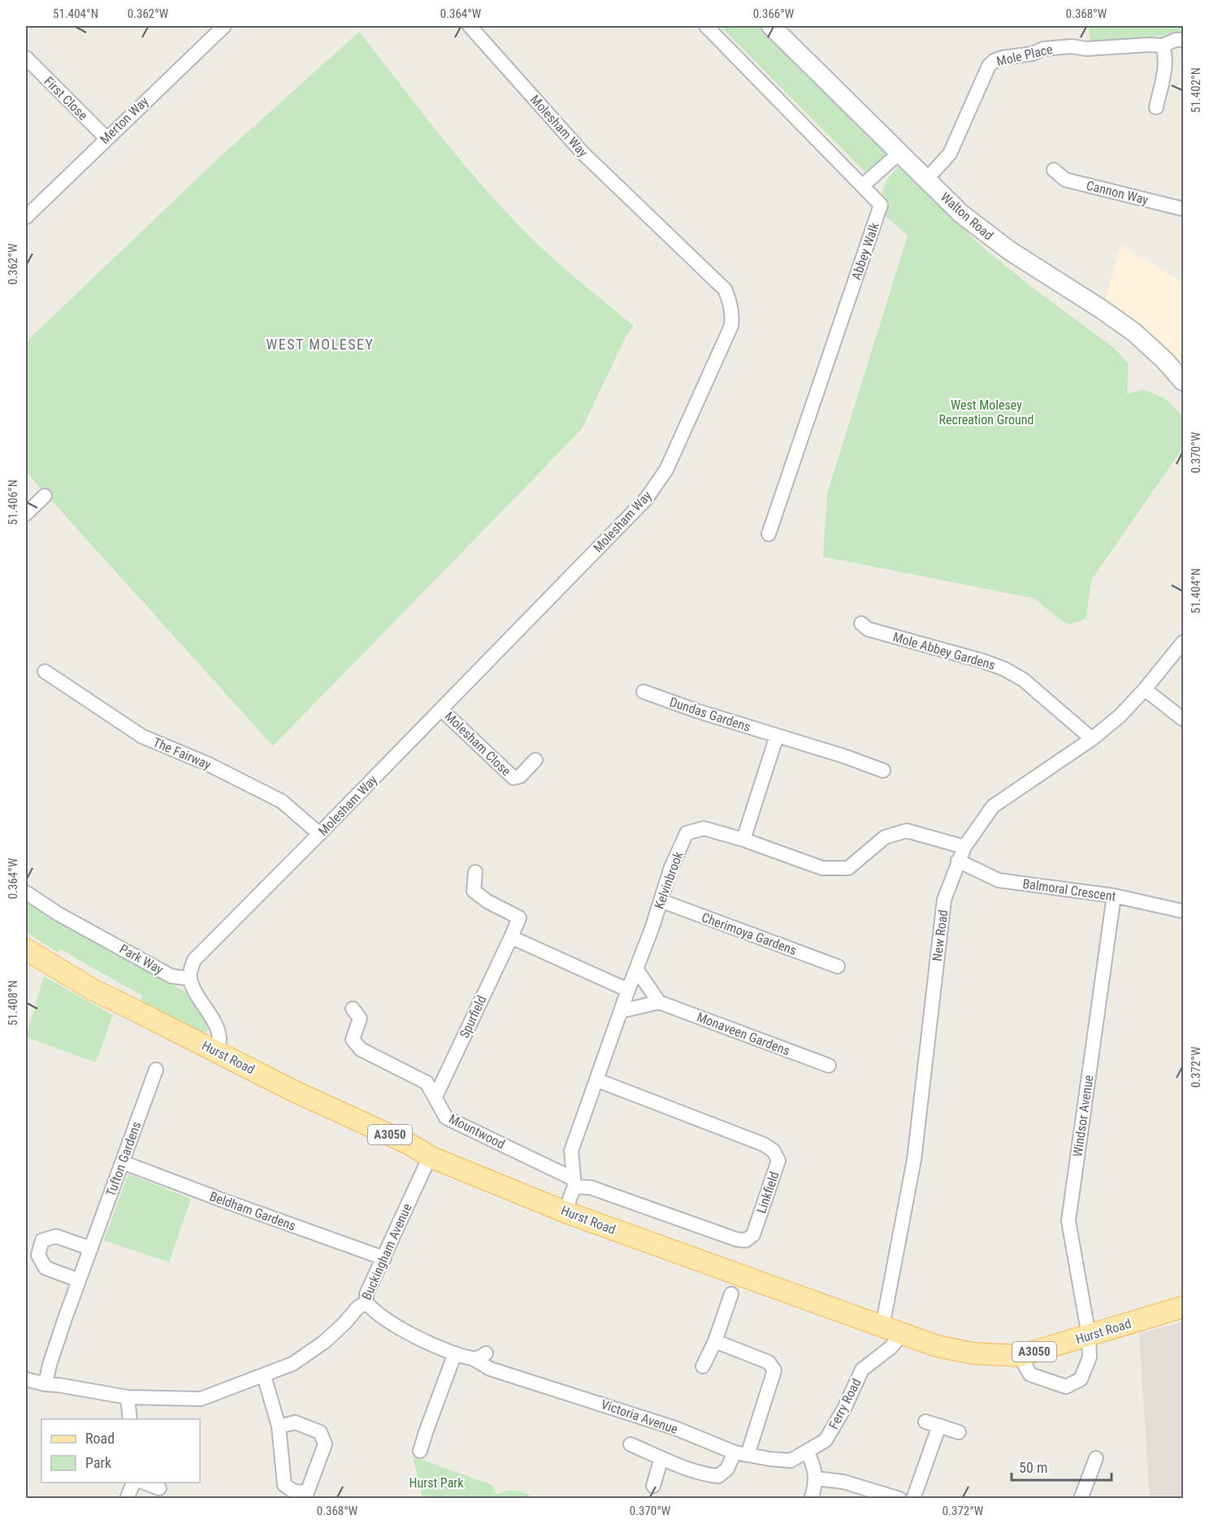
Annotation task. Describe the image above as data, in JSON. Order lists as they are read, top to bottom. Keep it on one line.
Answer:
{"streets":{"main road":["Walton Road","Hurst Road","A3050"],"street":["Mole Place","First Close","Merton Way","Molesham Way","Cannon Way","Abbey Walk","Mole Abbey Gardens","Dundas Gardens","Molesham Close","The Fairway","Kelvinbrook","Balmoral Crescent","Cherimoya Gardens","New Road","Park Way","Spurfield","Monaveen Gardens","Windsor Avenue","Mountwood","Tufton Gardens","Linkfield","Beldham Gardens","Buckingham Avenue","Ferry Road","Victoria Avenue"]},"crossings":[["Mole Place","Walton Road"],["First Close","Merton Way"],["Molesham Way","Molesham Close"],["Molesham Way","The Fairway"],["Molesham Way","Park Way"],["Mole Abbey Gardens","New Road"],["Kelvinbrook","Cherimoya Gardens"],["Kelvinbrook","New Road"],["Kelvinbrook","Hurst Road"],["Kelvinbrook","Mountwood"],["Kelvinbrook","Linkfield"],["Balmoral Crescent","New Road"],["Balmoral Crescent","Windsor Avenue"],["New Road","Hurst Road"],["Spurfield","Mountwood"],["Hurst Road","Windsor Avenue"],["Hurst Road","Buckingham Avenue"],["Hurst Road","Ferry Road"],["Mountwood","Linkfield"],["Tufton Gardens","Beldham Gardens"],["Tufton Gardens","Buckingham Avenue"],["Beldham Gardens","Buckingham Avenue"],["Buckingham Avenue","Victoria Avenue"],["Ferry Road","Victoria Avenue"]],"districts":["WEST MOLESEY"],"parks":["West Molesey Recreation Ground","Hurst Park"],"legend":["Road","Park"],"scale_bar":"50 m","coordinates":["51.404°N","0.362°W","0.364°W","0.366°W","0.368°W","51.402°N","0.370°W","51.406°N","51.408°N","0.372°W"]}
